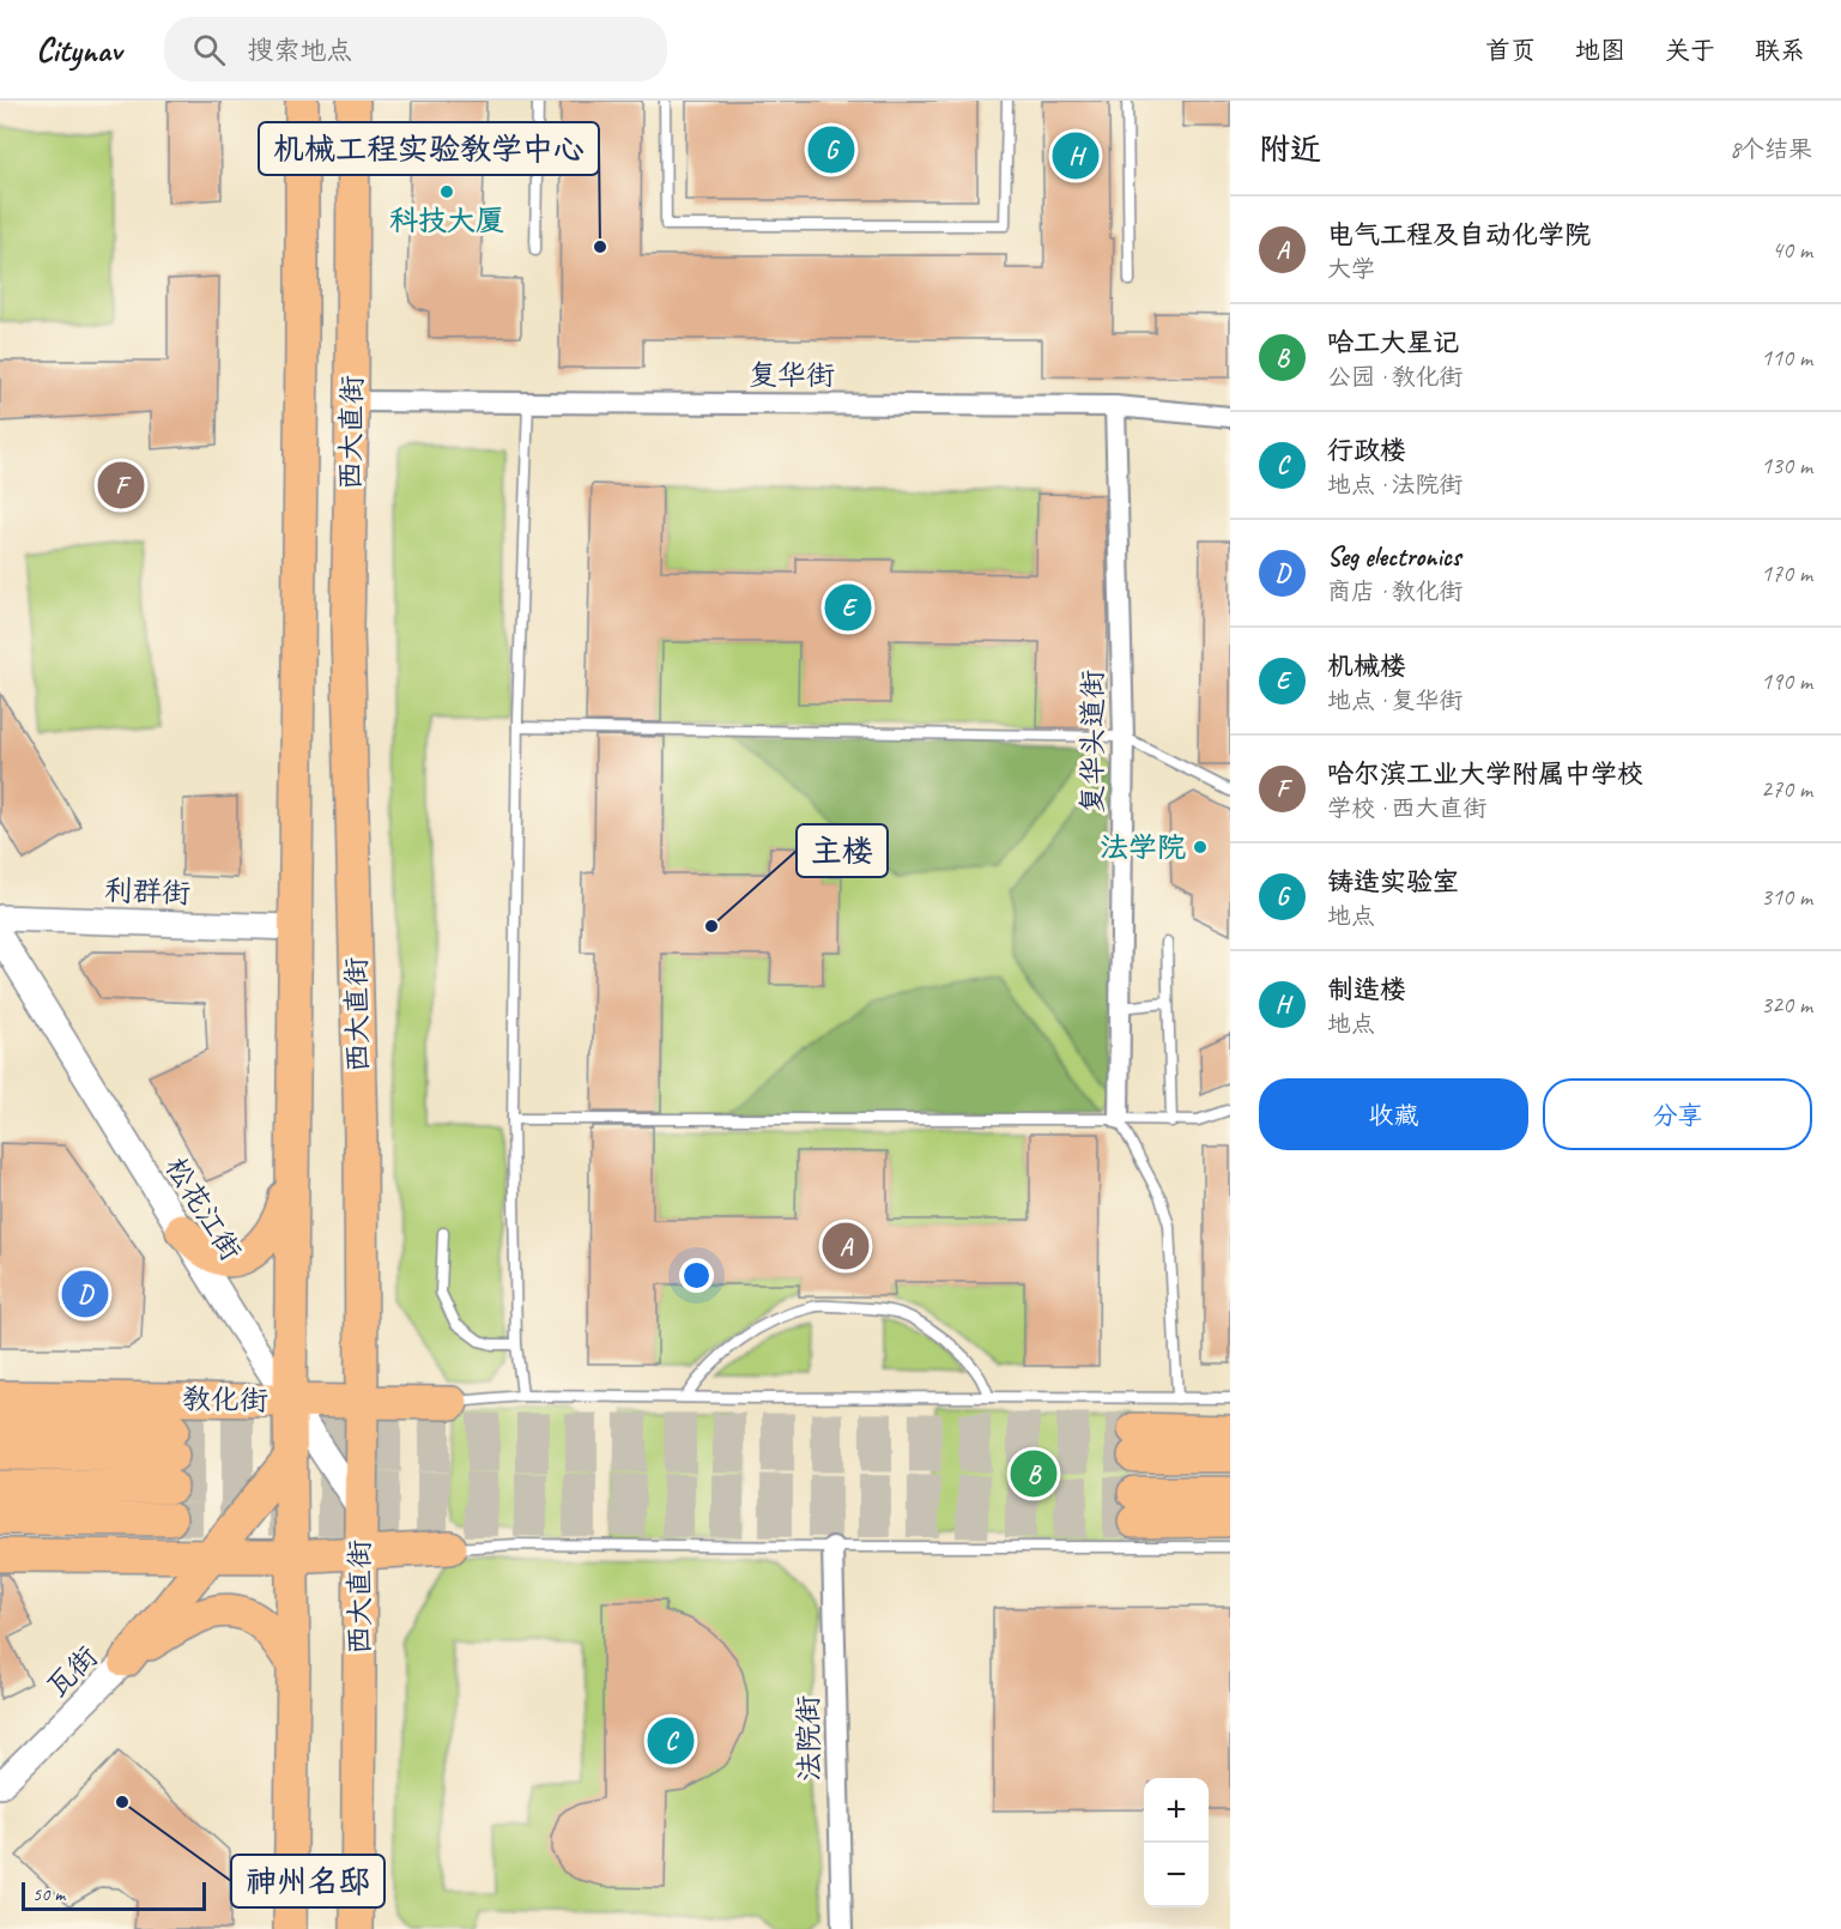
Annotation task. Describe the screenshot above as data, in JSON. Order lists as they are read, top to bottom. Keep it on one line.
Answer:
{"streets":{"main road":["西大直街","教化街"],"street":["复华街","复华头道街","利群街","松花江街","瓦街","法院街"]},"crossings":[["复华街","西大直街"],["复华街","复华头道街"],["西大直街","利群街"],["西大直街","松花江街"],["西大直街","教化街"],["松花江街","教化街"]],"places":["科技大厦","机械工程实验教学中心","法学院","主楼","神州名邸"],"scale_bar":"50 m","page":{"header":"Citynav","search":"搜索地点","nav":["首页","地图","关于","联系"],"heading":["附近","8个结果"],"pins":["G","H","F","E","A","D","B","C"],"list":[{"mark":"A","name":"电气工程及自动化学院","note":"大学","value":"40 m"},{"mark":"B","name":"哈工大星记","note":"公园 · 教化街","value":"110 m"},{"mark":"C","name":"行政楼","note":"地点 · 法院街","value":"130 m"},{"mark":"D","name":"Seg electronics","note":"商店 · 教化街","value":"170 m"},{"mark":"E","name":"机械楼","note":"地点 · 复华街","value":"190 m"},{"mark":"F","name":"哈尔滨工业大学附属中学校","note":"学校 · 西大直街","value":"270 m"},{"mark":"G","name":"铸造实验室","note":"地点","value":"310 m"},{"mark":"H","name":"制造楼","note":"地点","value":"320 m"}],"buttons":["收藏","分享"],"map_buttons":["+","−"],"scale":"50 m"}}
